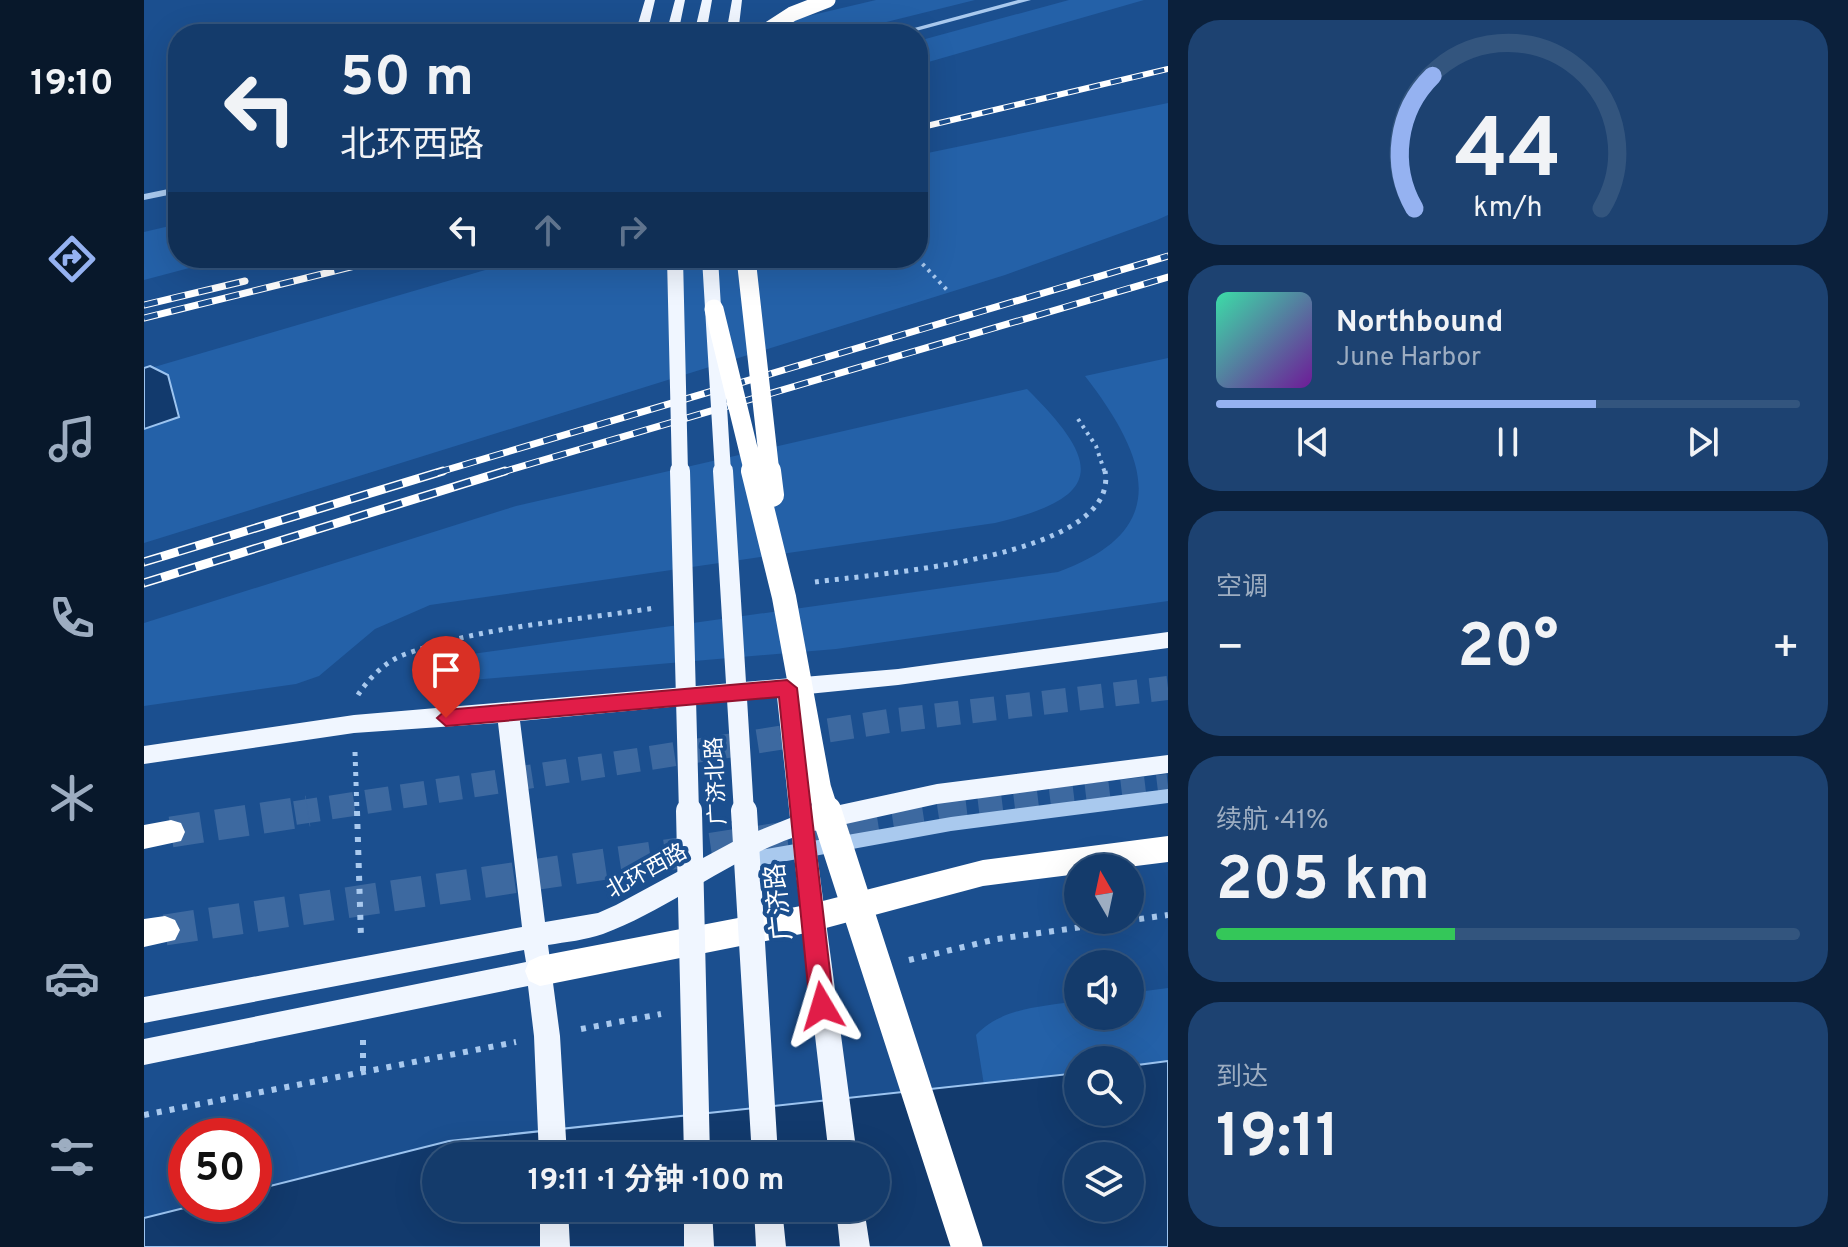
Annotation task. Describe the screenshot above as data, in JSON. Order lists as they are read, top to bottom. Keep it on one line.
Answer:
{"streets":{"main road":["广济北路","北环西路","广济路"]},"crossings":[["北环西路","广济路"]],"north":"top","page":{"tabs":"19:10","turn":["50 m","北环西路"],"song":["Northbound","June Harbor"],"tile":["空调",["续航 · 41%","205 km"],["到达","19:11"]],"heat":["−","20°","+"],"limit":"50","trip":"19:11 · 1 分钟 · 100 m","gauge":["44","km/h"]}}
